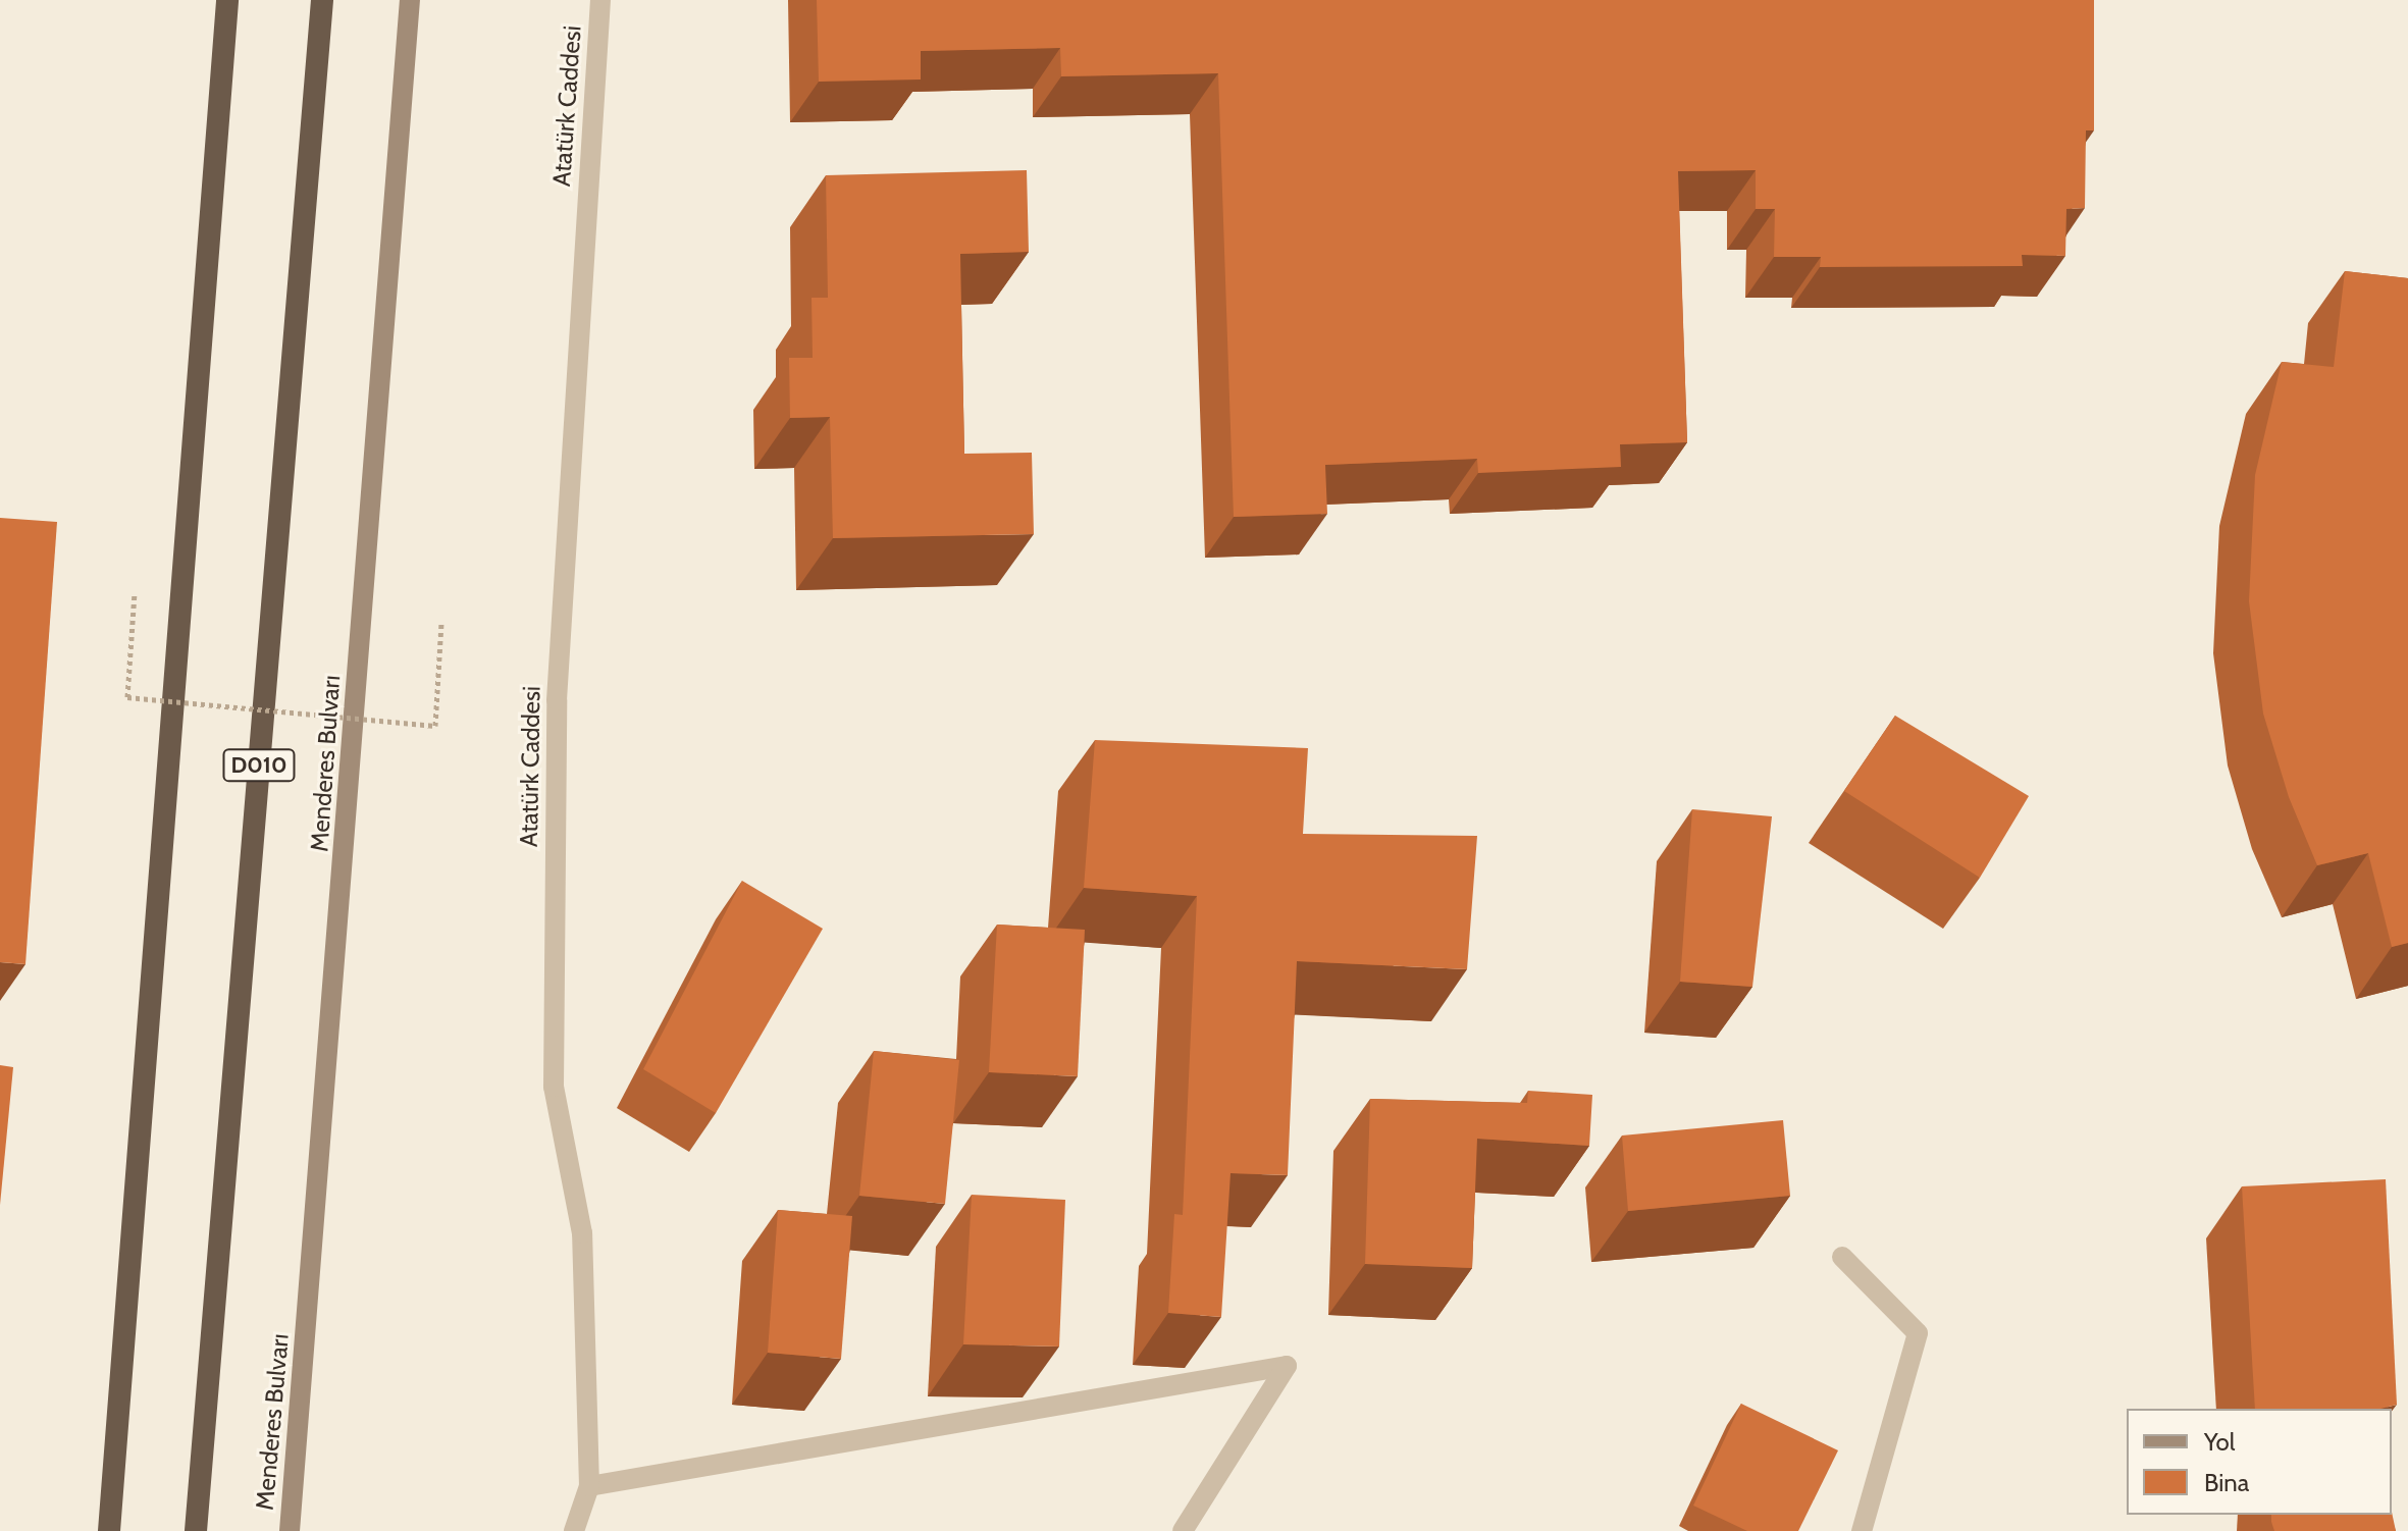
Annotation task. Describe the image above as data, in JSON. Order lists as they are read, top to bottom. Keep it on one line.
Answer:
{"streets":{"highway":["D010"],"main road":["Menderes Bulvarı"],"street":["Atatürk Caddesi"]},"legend":["Yol","Bina"]}
